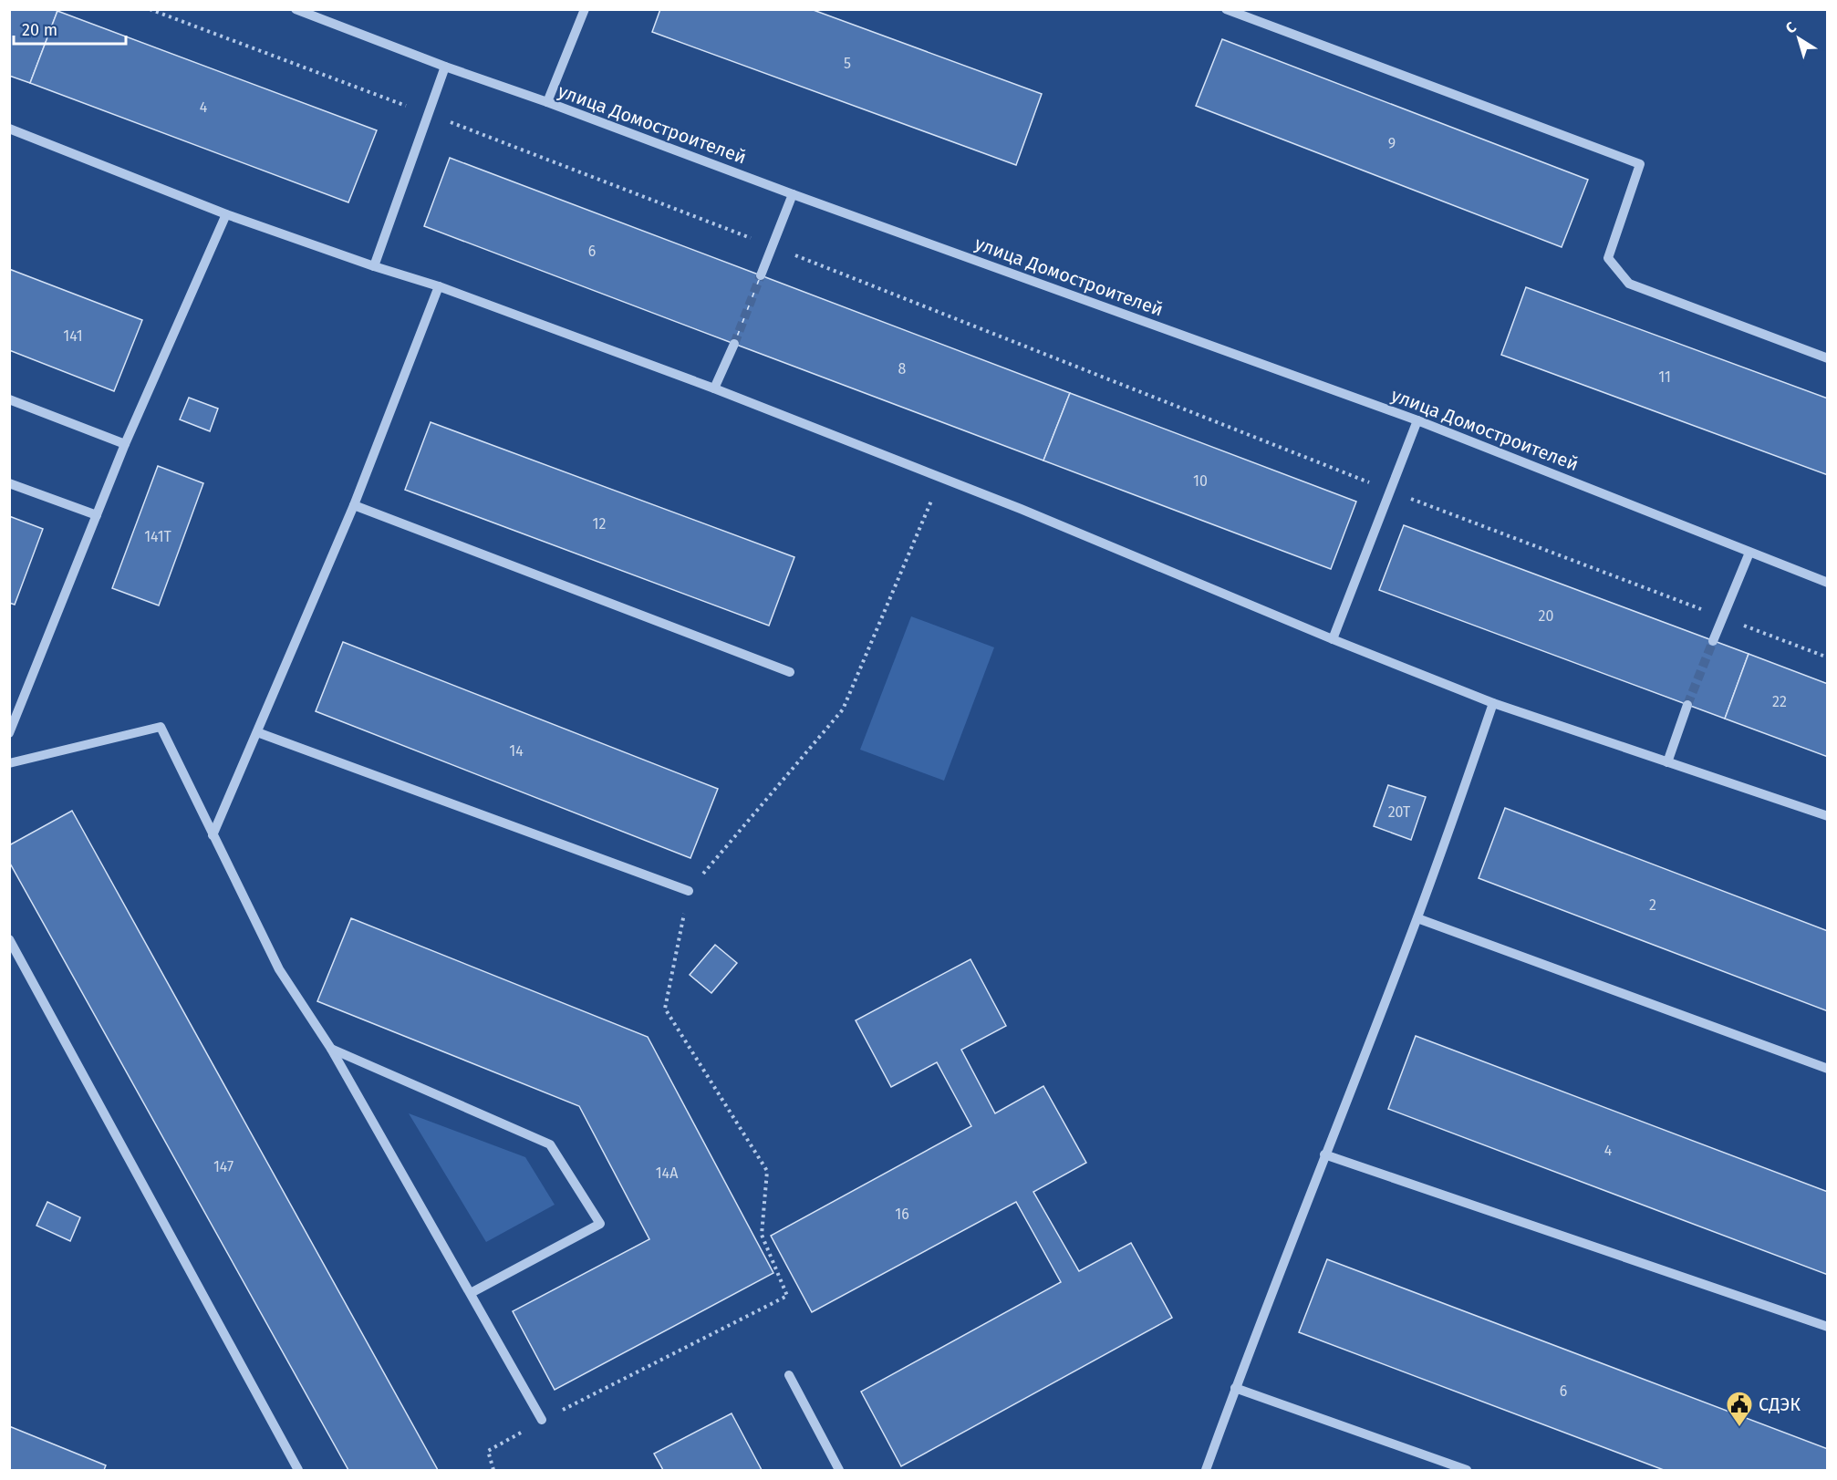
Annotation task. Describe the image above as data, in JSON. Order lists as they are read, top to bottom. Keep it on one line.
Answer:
{"streets":{"street":["улица Домостроителей"]},"places":{"public building":["СДЭК"]},"house_numbers":["5","4","9","6","141","8","11","10","12","141Т","20","22","14","20Т","2","4","147","14А","16","6"],"scale_bar":"20 m","north":"top left"}
